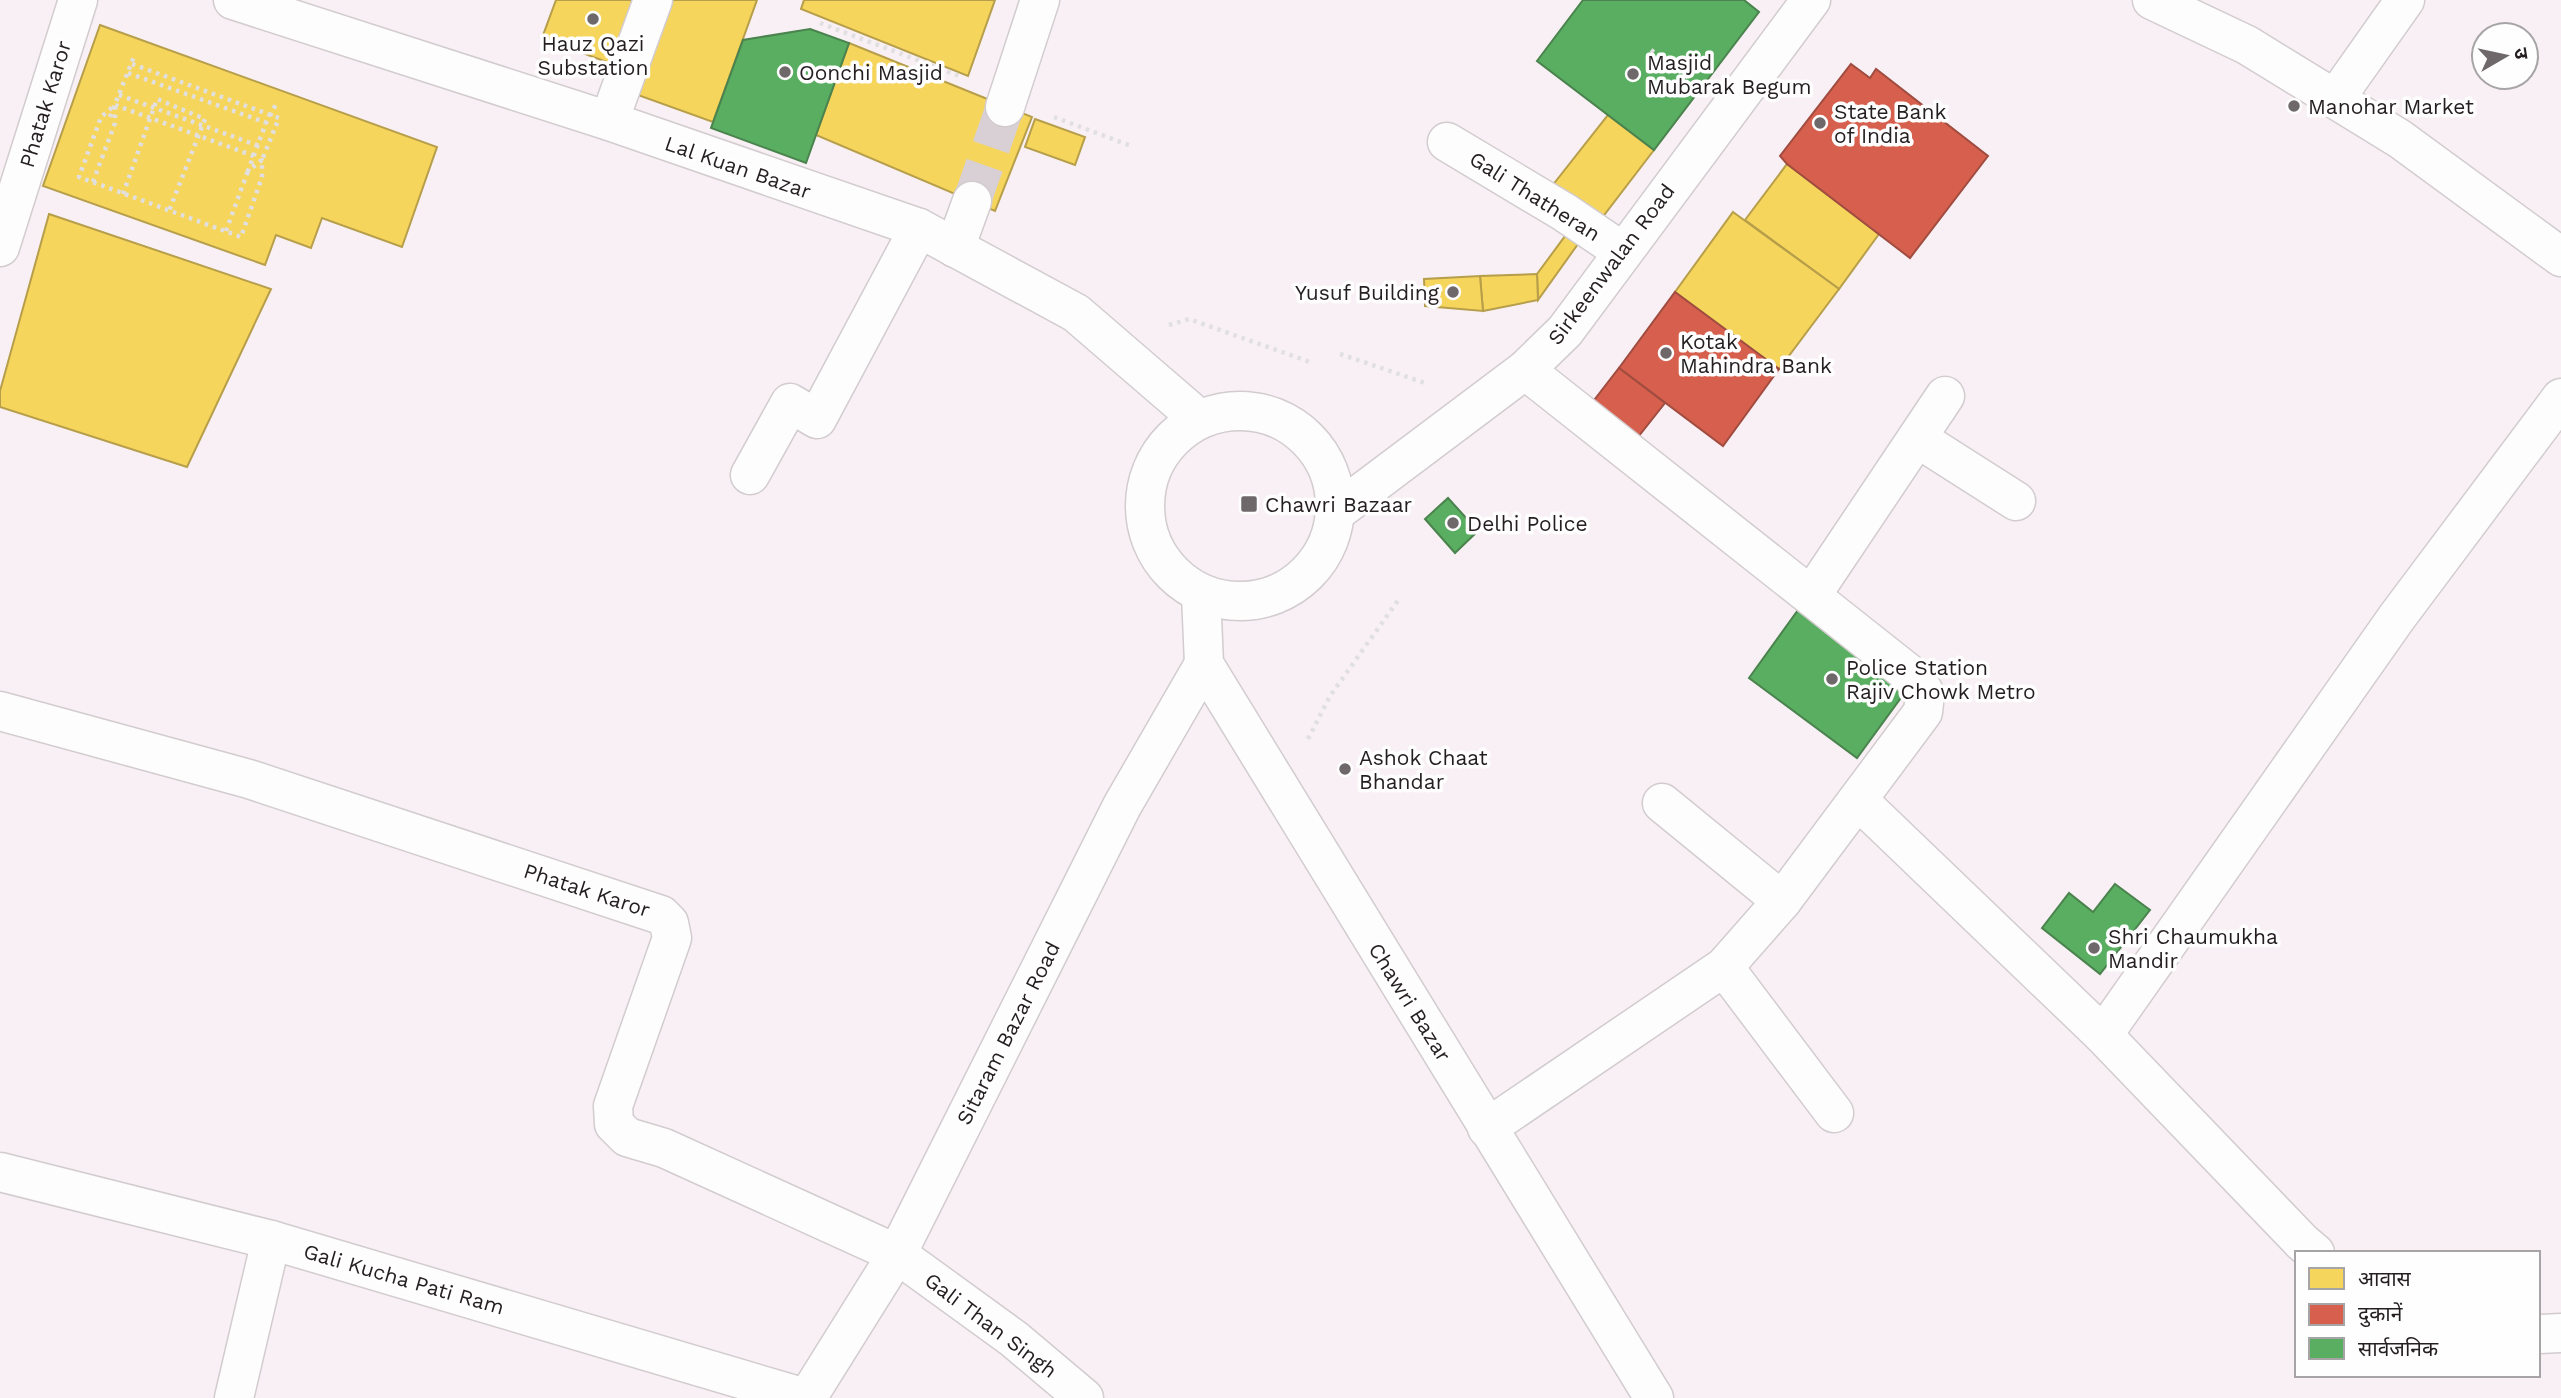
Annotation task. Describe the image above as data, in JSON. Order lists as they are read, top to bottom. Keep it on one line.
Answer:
{"streets":{"street":["Phatak Karor","Lal Kuan Bazar","Gali Thatheran","Sirkeenwalan Road","Chawri Bazar","Sitaram Bazar Road","Gali Kucha Pati Ram","Gali Than Singh"]},"crossings":[["Phatak Karor","Sitaram Bazar Road"],["Phatak Karor","Gali Than Singh"],["Lal Kuan Bazar","Sirkeenwalan Road"],["Lal Kuan Bazar","Chawri Bazar"],["Gali Thatheran","Sirkeenwalan Road"],["Sirkeenwalan Road","Chawri Bazar"],["Chawri Bazar","Sitaram Bazar Road"],["Sitaram Bazar Road","Gali Kucha Pati Ram"],["Sitaram Bazar Road","Gali Than Singh"]],"places":{"other":["Hauz Qazi Substation","Oonchi Masjid","Masjid Mubarak Begum","Manohar Market","State Bank of India","Yusuf Building","Kotak Mahindra Bank","Delhi Police","Police Station Rajiv Chowk Metro","Ashok Chaat Bhandar","Shri Chaumukha Mandir"],"transit":["Chawri Bazaar"]},"legend":["आवास","दुकानें","सार्वजनिक"],"north":"right"}
